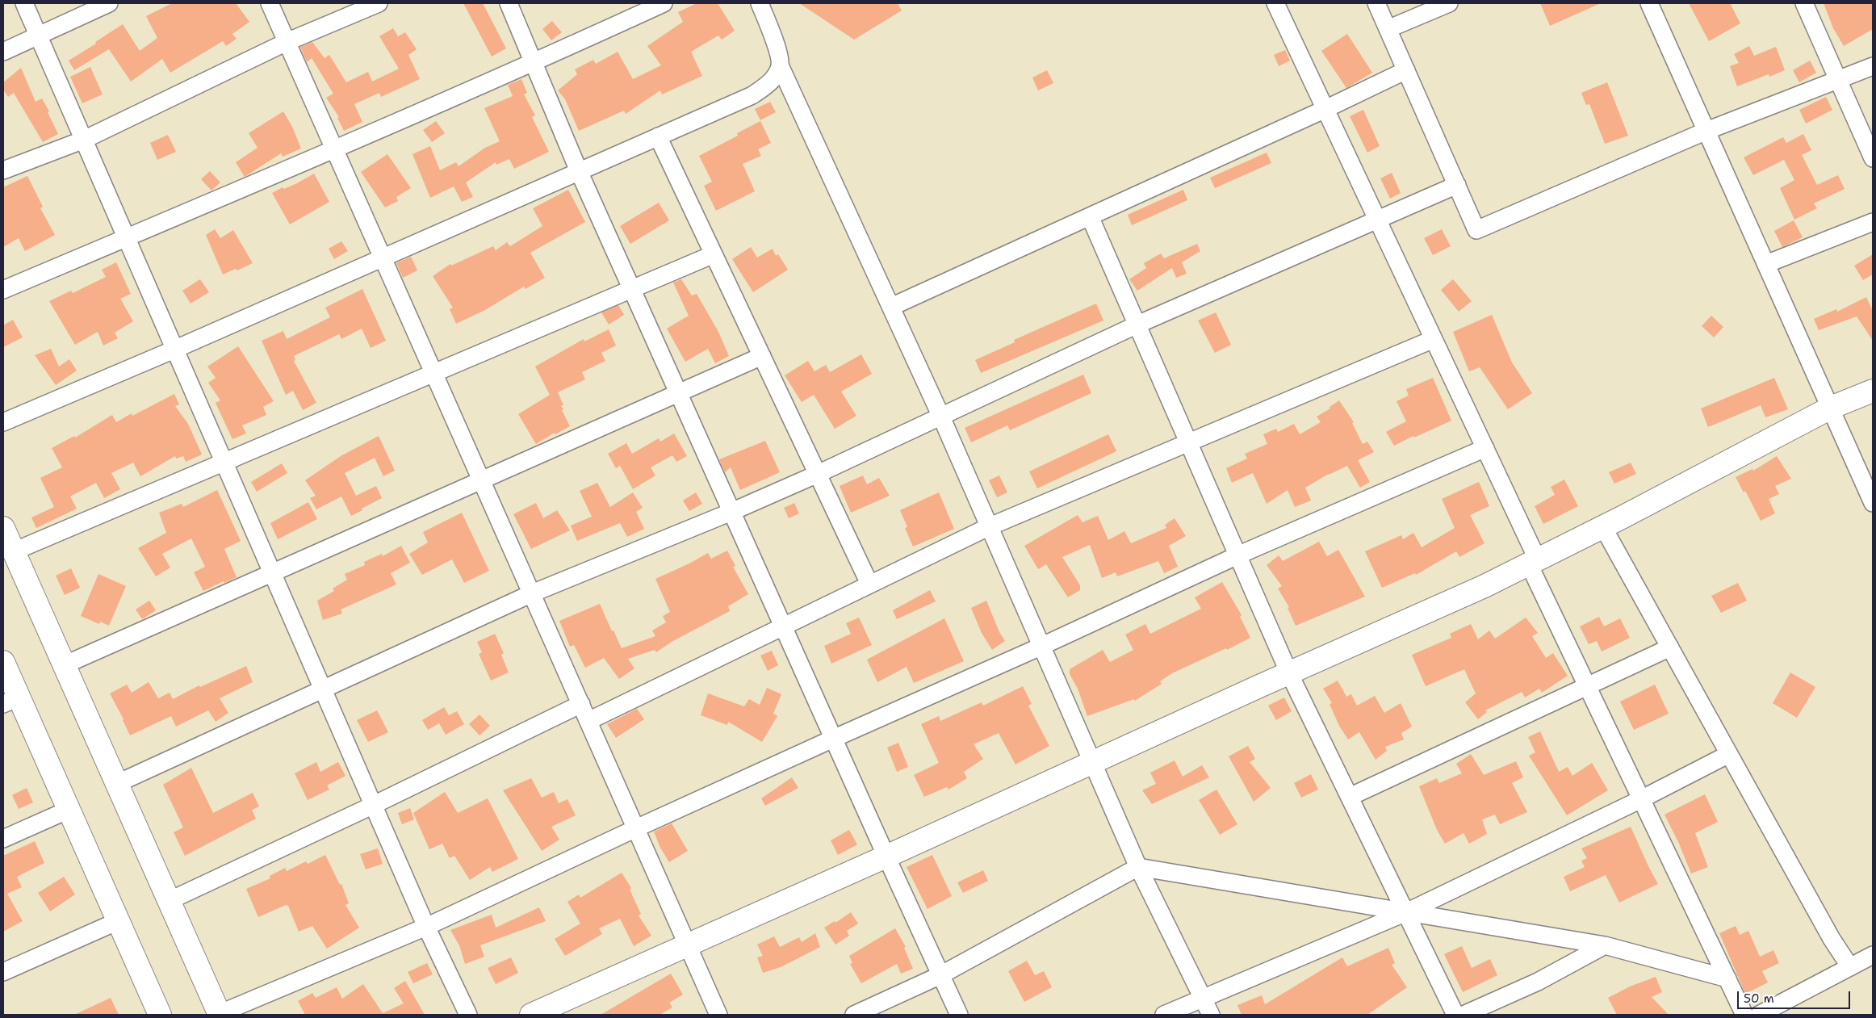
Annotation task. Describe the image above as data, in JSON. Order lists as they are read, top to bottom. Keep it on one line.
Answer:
{"scale_bar":"50 m"}
